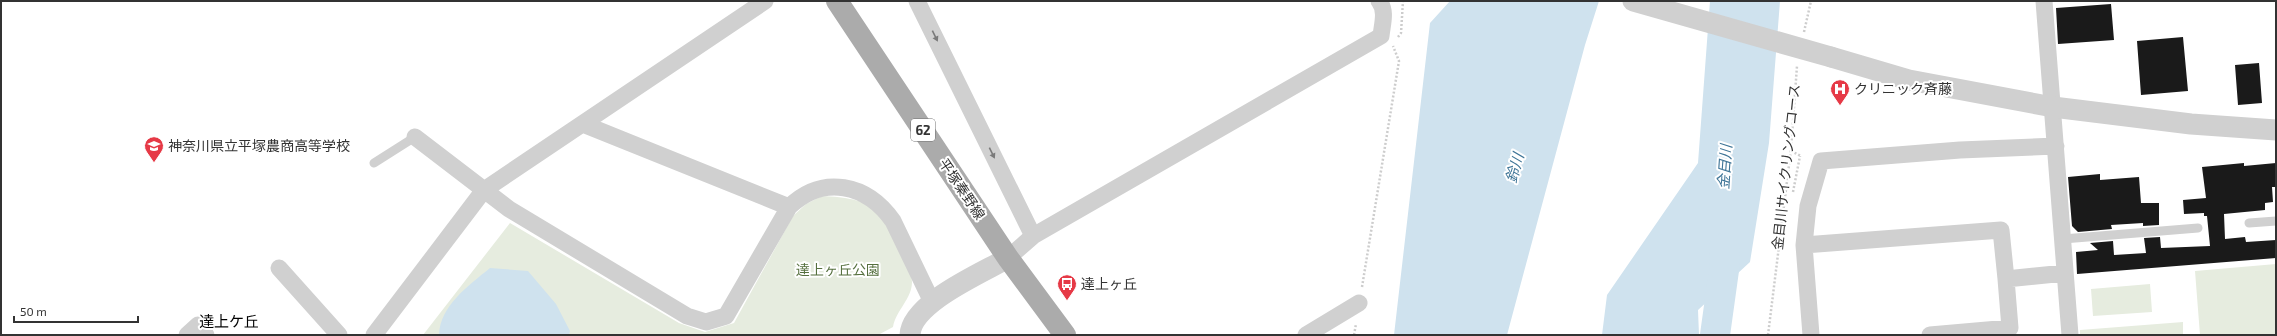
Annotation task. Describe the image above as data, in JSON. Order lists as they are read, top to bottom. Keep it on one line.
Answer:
{"streets":{"main road":["62","平塚秦野線"],"path":["金目川サイクリングコース"]},"districts":["達上ケ丘"],"water":["金目川","鈴川"],"parks":["達上ヶ丘公園"],"places":{"hospital":["クリニック斉藤"],"school or university":["神奈川県立平塚農商高等学校"],"bus stop":["達上ヶ丘"]},"scale_bar":"50 m"}
